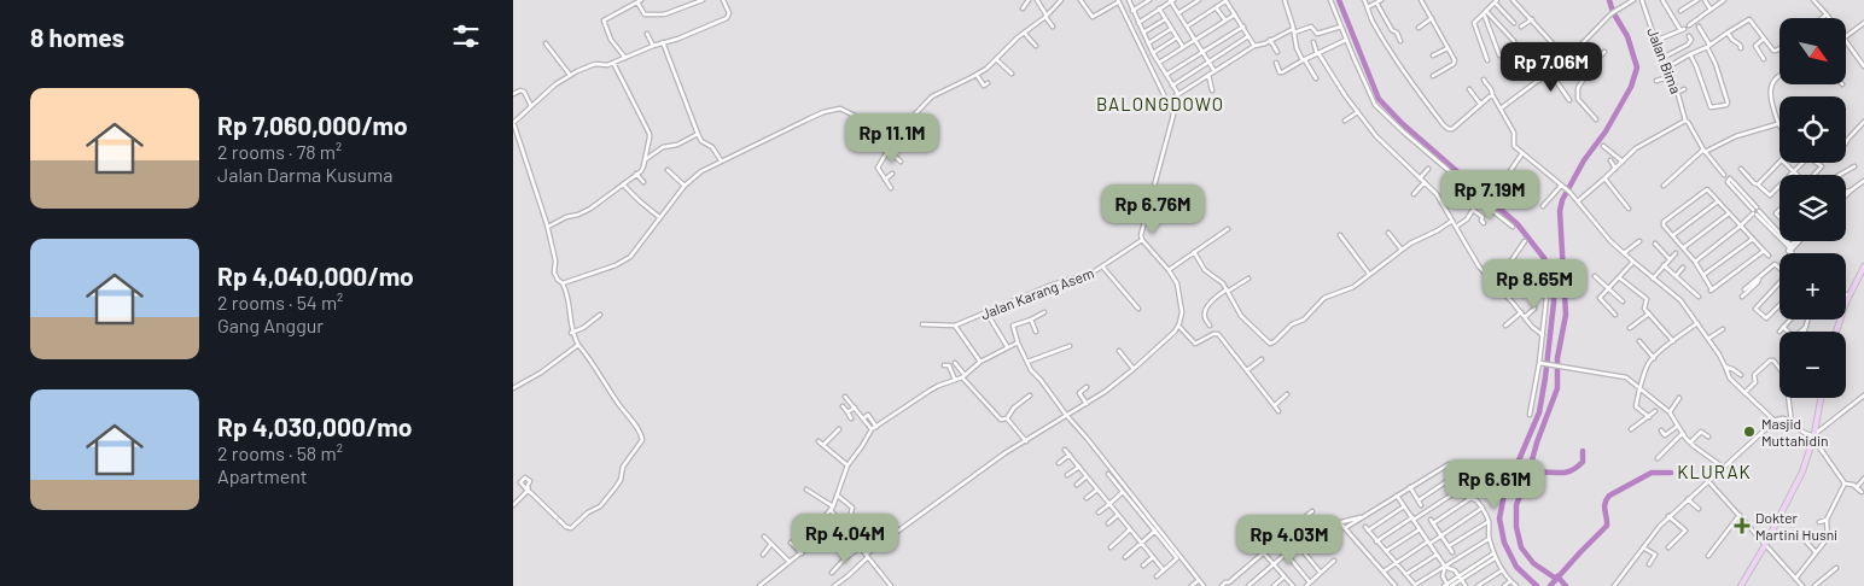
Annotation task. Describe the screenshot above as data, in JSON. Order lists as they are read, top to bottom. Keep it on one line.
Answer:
{"streets":{"street":["Jalan Bima","Jalan Karang Asem"]},"districts":["BALONGDOWO","KLURAK"],"places":{"other":["Masjid Muttahidin"],"health":["Dokter Martini Husni"]},"north":"bottom right","page":{"heading":"8 homes","map_buttons":["+","−"],"price":["Rp 7.06M","Rp 11.1M","Rp 7.19M","Rp 6.76M","Rp 8.65M","Rp 6.61M","Rp 4.04M","Rp 4.03M"],"list":[{"name":"Rp 7,060,000/mo","note":"2 rooms · 78 m² · Jalan Darma Kusuma"},{"name":"Rp 4,040,000/mo","note":"2 rooms · 54 m² · Gang Anggur"},{"name":"Rp 4,030,000/mo","note":"2 rooms · 58 m² · Apartment"}]}}
